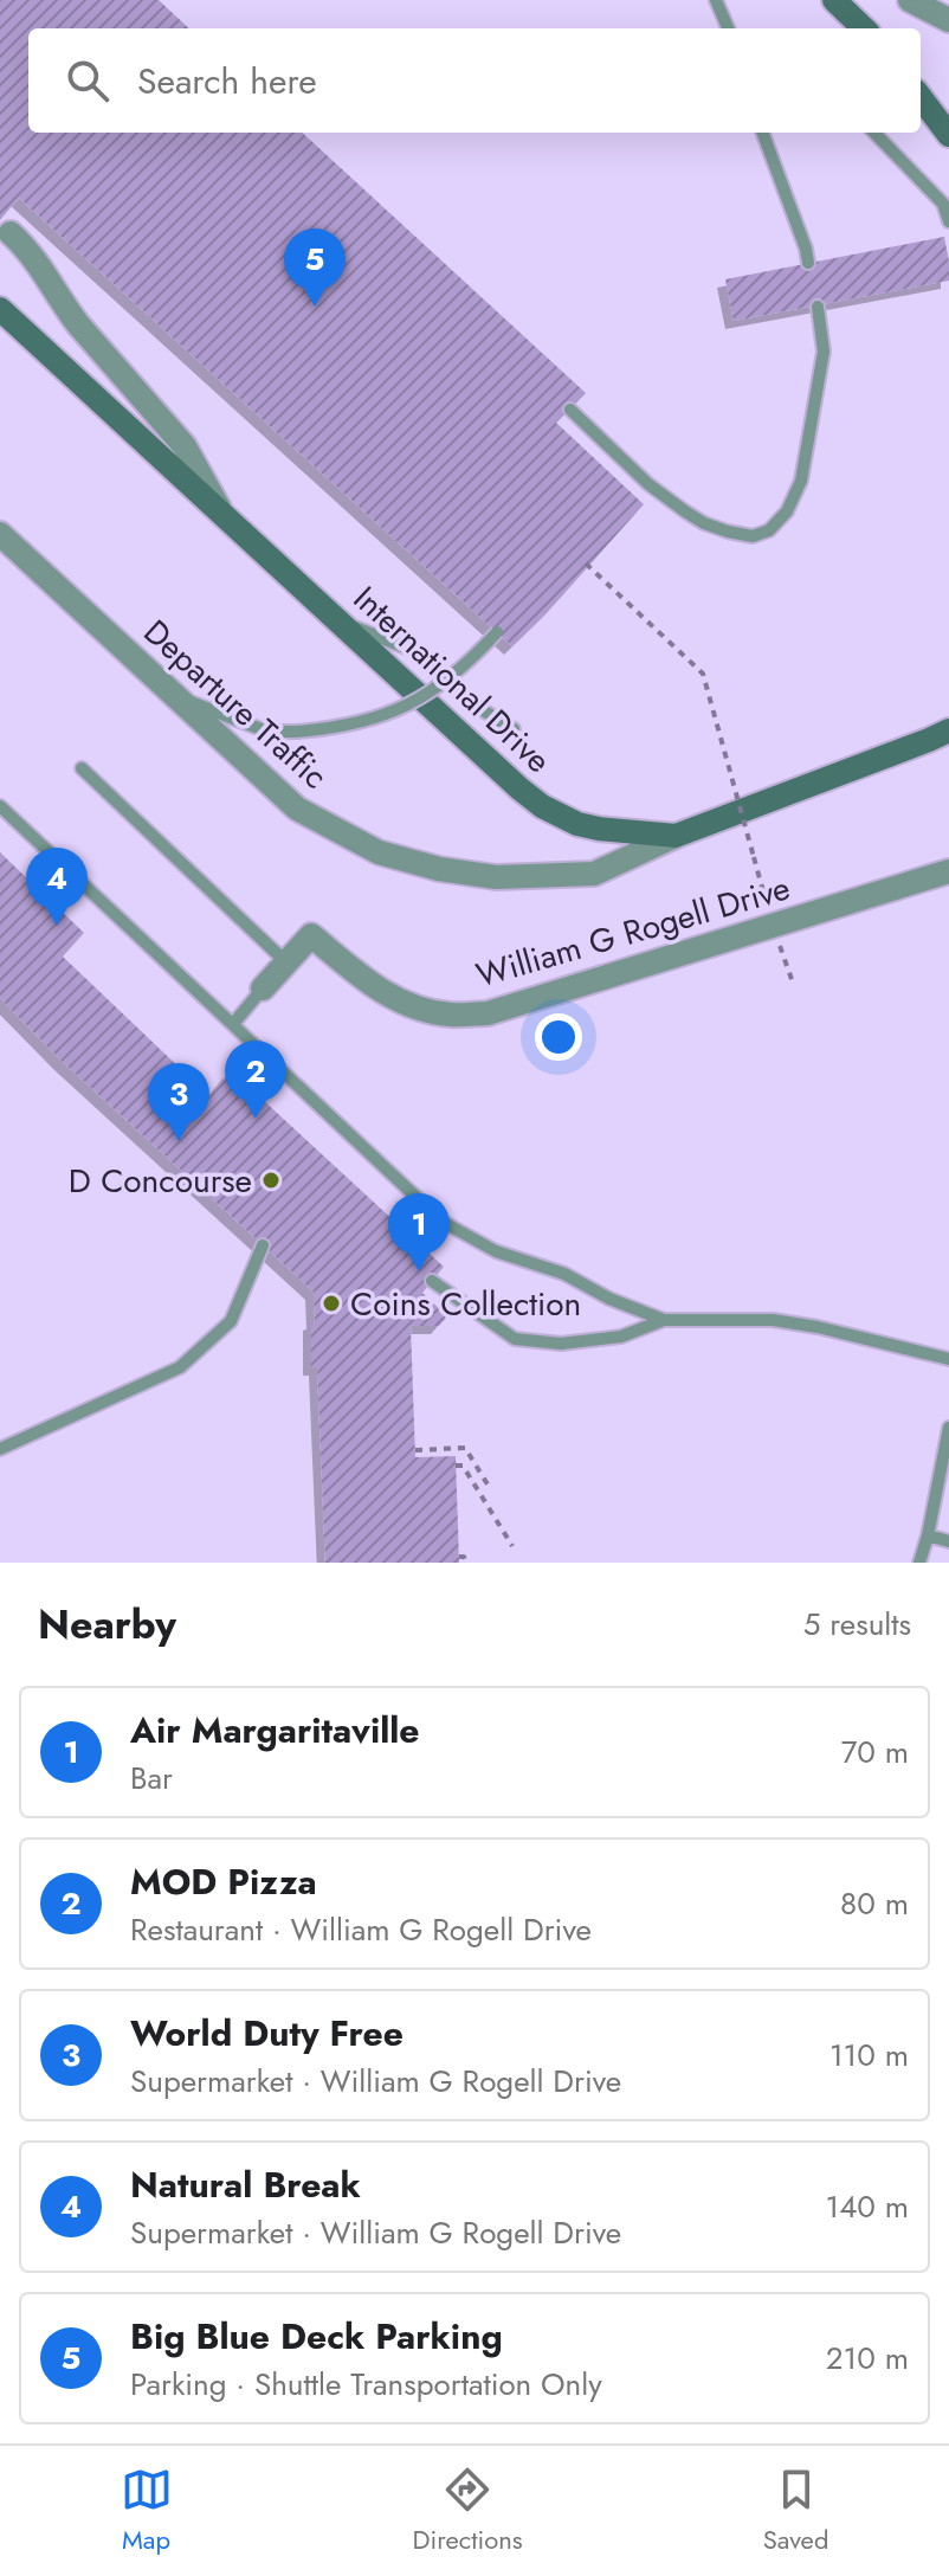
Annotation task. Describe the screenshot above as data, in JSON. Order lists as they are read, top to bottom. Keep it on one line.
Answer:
{"streets":{"street":["International Drive","Departure Traffic","William G Rogell Drive"]},"crossings":[["International Drive","Departure Traffic"]],"places":["D Concourse","Coins Collection"],"page":{"search":"Search here","pins":["5","4","2","3","1"],"heading":["Nearby","5 results"],"list":[{"mark":"1","name":"Air Margaritaville","note":"Bar","value":"70 m"},{"mark":"2","name":"MOD Pizza","note":"Restaurant · William G Rogell Drive","value":"80 m"},{"mark":"3","name":"World Duty Free","note":"Supermarket · William G Rogell Drive","value":"110 m"},{"mark":"4","name":"Natural Break","note":"Supermarket · William G Rogell Drive","value":"140 m"},{"mark":"5","name":"Big Blue Deck Parking","note":"Parking · Shuttle Transportation Only","value":"210 m"}],"nav":["Map","Directions","Saved"]}}
